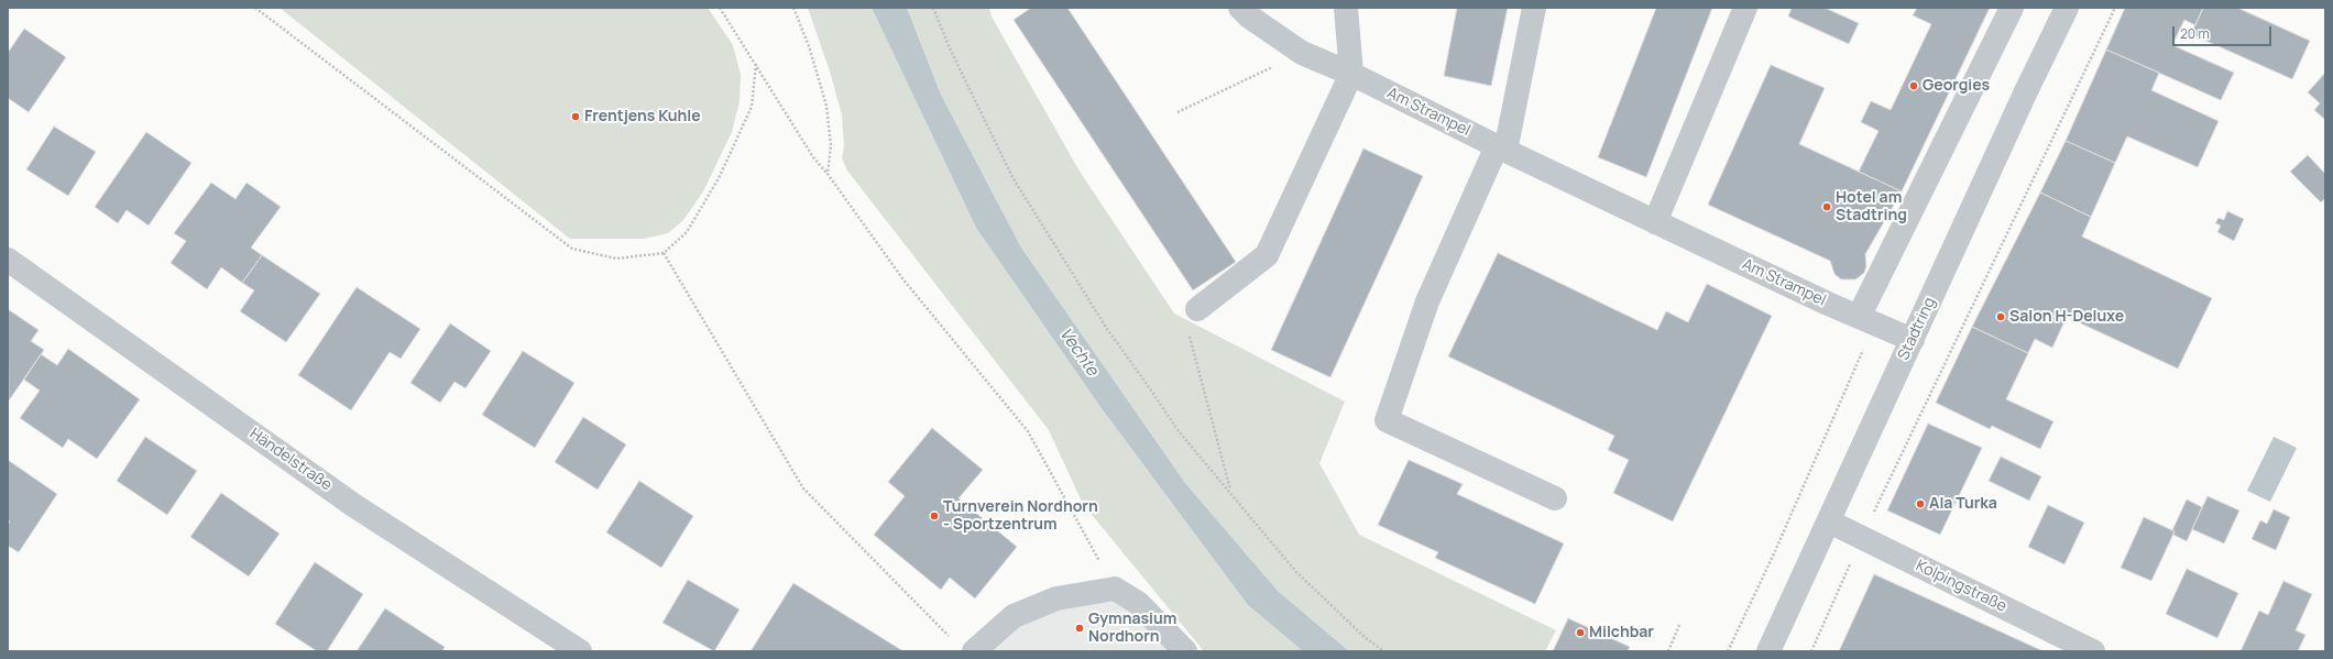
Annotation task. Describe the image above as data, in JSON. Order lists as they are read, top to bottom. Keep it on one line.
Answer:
{"streets":{"street":["Am Strampel","Stadtring","Händelstraße","Kolpingstraße"]},"crossings":[["Am Strampel","Stadtring"],["Stadtring","Kolpingstraße"]],"water":["Vechte"],"places":["Georgies","Frentjens Kuhle","Hotel am Stadtring","Salon H-Deluxe","Ala Turka","Turnverein Nordhorn - Sportzentrum","Gymnasium Nordhorn","Milchbar"],"scale_bar":"20 m"}
